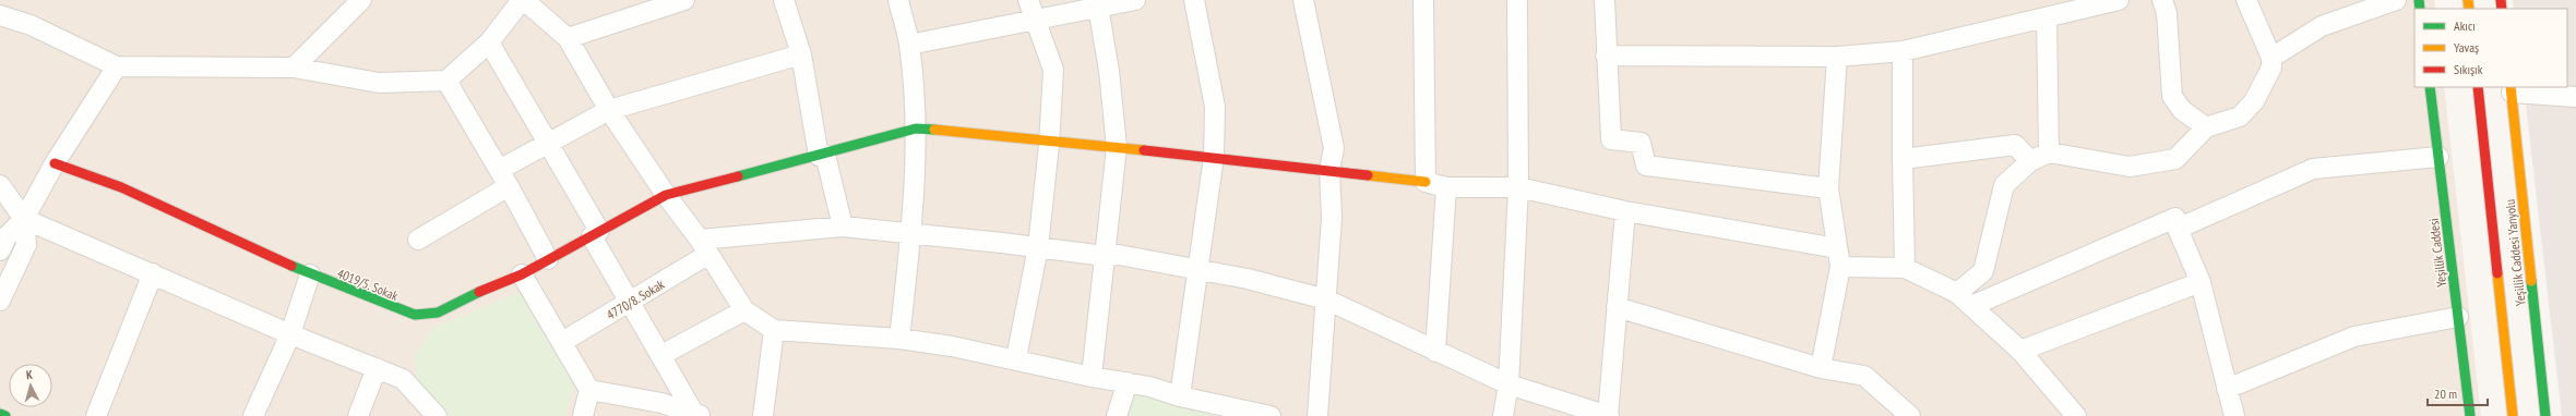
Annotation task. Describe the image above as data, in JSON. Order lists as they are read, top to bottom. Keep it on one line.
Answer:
{"streets":{"main road":["Yeşillik Caddesi","Yeşillik Caddesi Yanyolu","4019/5. Sokak"],"street":["4770/8. Sokak"]},"legend":["Akıcı","Yavaş","Sıkışık"],"scale_bar":"20 m","north":"top"}
